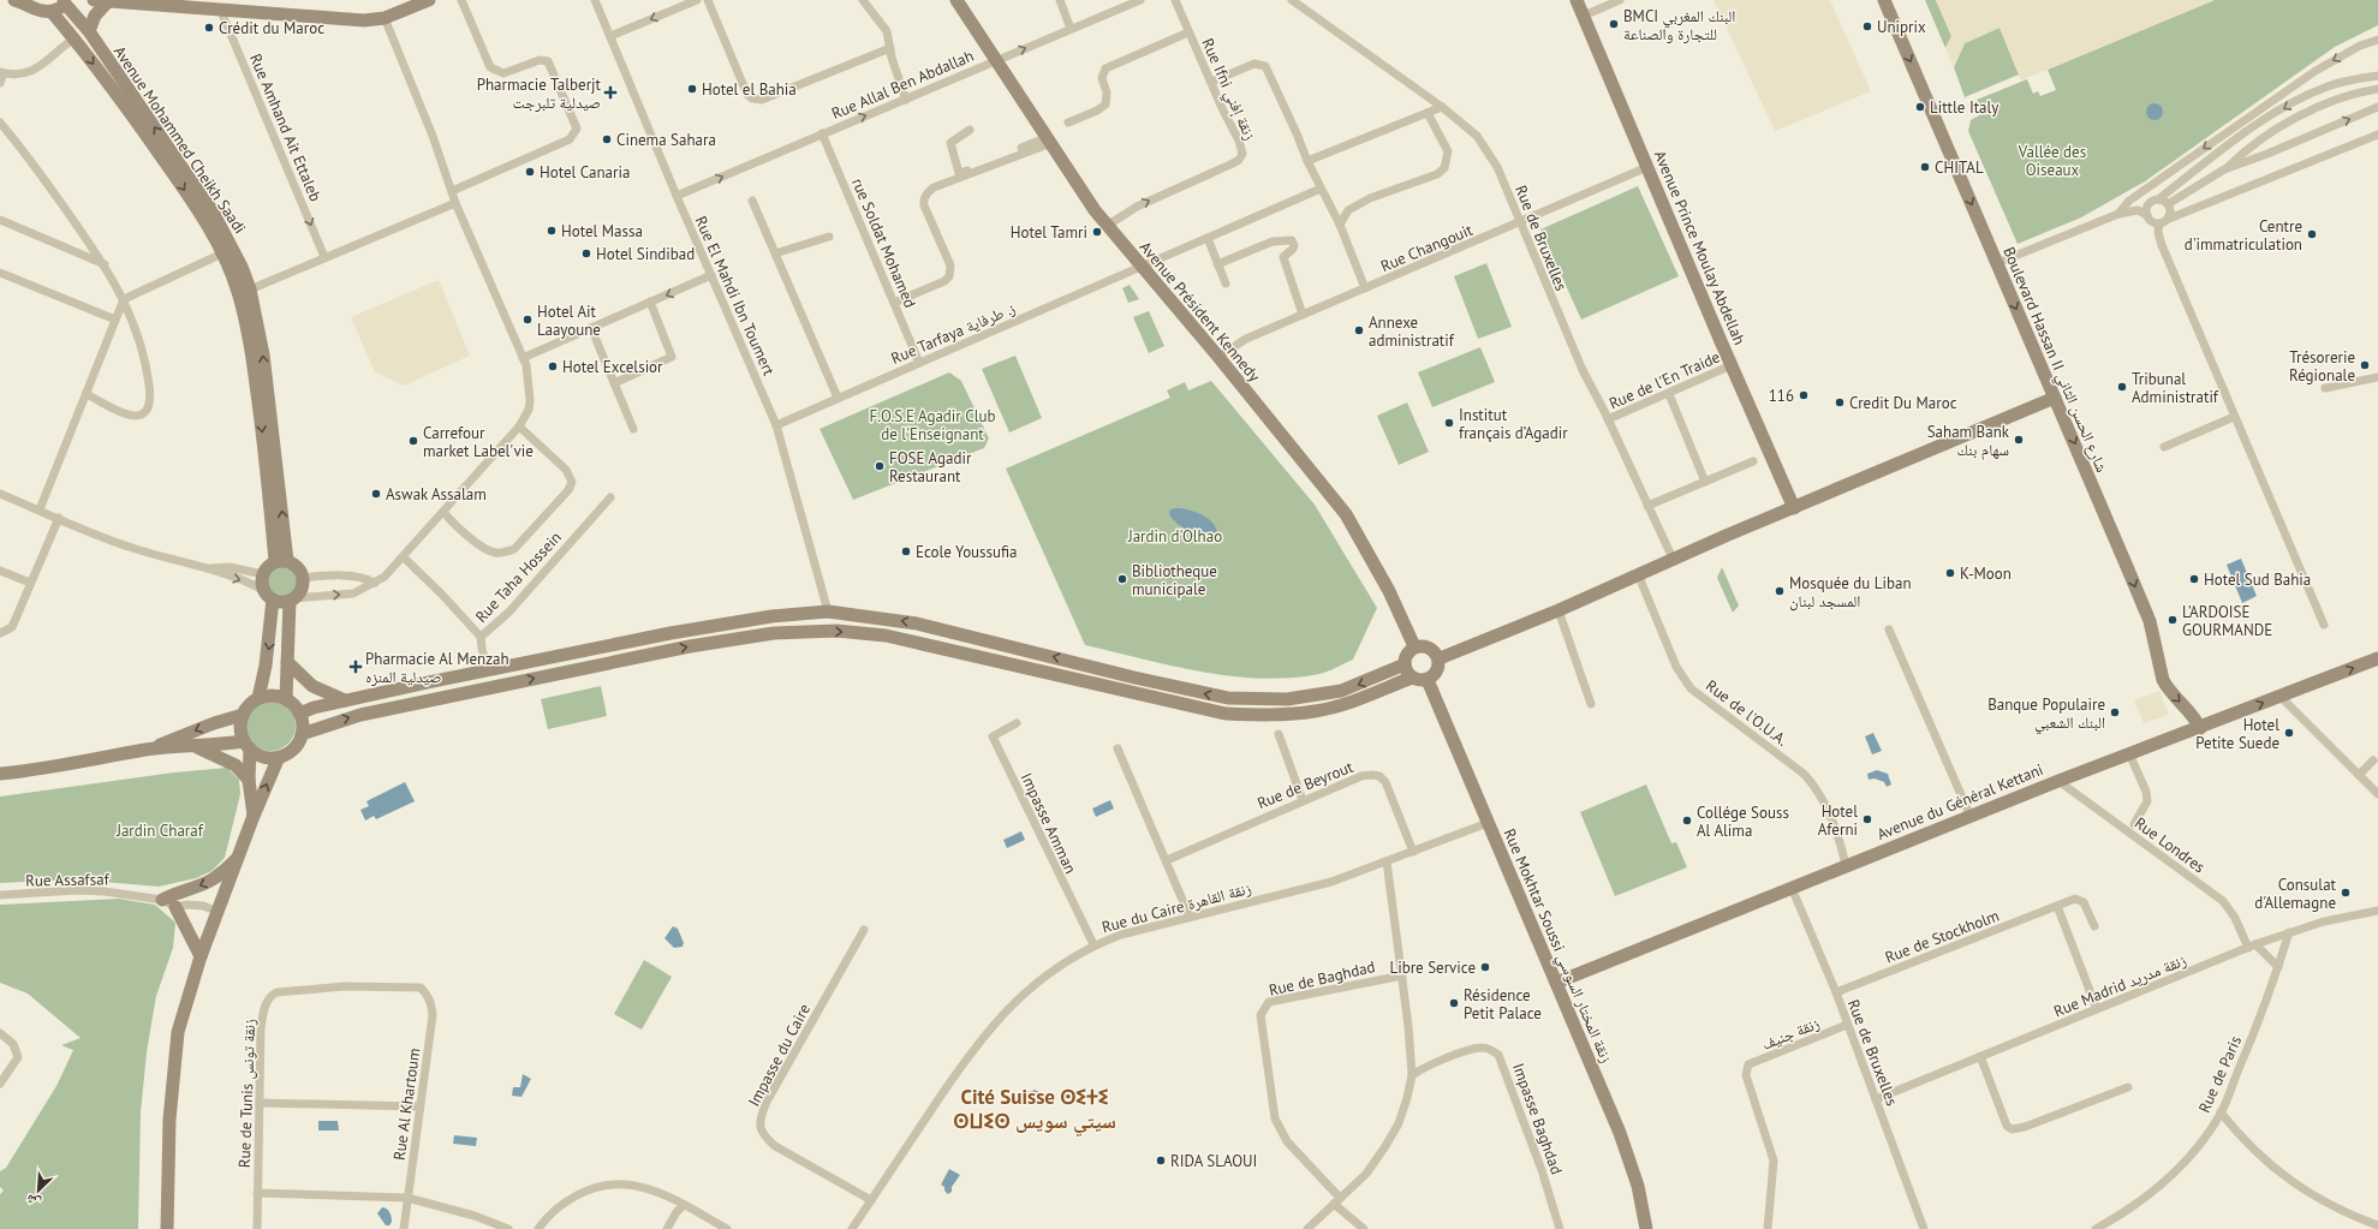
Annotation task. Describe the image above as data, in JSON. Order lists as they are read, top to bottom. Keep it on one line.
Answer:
{"streets":{"street":["Rue Allal Ben Abdallah","Rue Ifni زنقة إفني","Rue Amhand Ait Ettaleb","Avenue Mohammed Cheikh Saadi","Rue de Bruxelles","rue Soldat Mohamed","Rue Changouit","Avenue Prince Moulay Abdellah","Rue El Mahdi Ibn Toumert","Avenue Président Kennedy","Rue Tarfaya ز. طرفاية","Boulevard Hassan II شارع الحسن الثاني","Rue de l'En Traide","Rue Taha Hossein","Rue de l'O.U.A.","Rue de Beyrout","Avenue du Général Kettani","Impasse Amman","Rue Londres","Rue Assafsaf","Rue du Caire زنقة القاهرة","Rue de Stockholm","Rue Mokhtar Soussi زنقة المختار السوسي","Rue de Baghdad","Rue Madrid زنقة مدريد","زنقة جنيف","Impasse du Caire","Rue de Paris","Rue de Tunis زنقة تونس","Rue Al Khartoum","Impasse Baghdad"]},"crossings":[["Rue Allal Ben Abdallah","rue Soldat Mohamed"],["Rue Allal Ben Abdallah","Rue El Mahdi Ibn Toumert"],["Rue Allal Ben Abdallah","Avenue Président Kennedy"],["Rue Ifni زنقة إفني","Avenue Président Kennedy"],["Rue de Bruxelles","Rue Changouit"],["Rue de Bruxelles","Rue de l'En Traide"],["Rue de Bruxelles","Avenue du Général Kettani"],["Rue de Bruxelles","Rue de Stockholm"],["Rue de Bruxelles","Rue Madrid زنقة مدريد"],["Rue de Bruxelles","زنقة جنيف"],["rue Soldat Mohamed","Rue Tarfaya ز. طرفاية"],["Rue Changouit","Avenue Prince Moulay Abdellah"],["Rue Changouit","Avenue Président Kennedy"],["Avenue Prince Moulay Abdellah","Rue de l'En Traide"],["Rue El Mahdi Ibn Toumert","Rue Tarfaya ز. طرفاية"],["Avenue Président Kennedy","Rue Tarfaya ز. طرفاية"],["Avenue Président Kennedy","Rue Mokhtar Soussi زنقة المختار السوسي"],["Boulevard Hassan II شارع الحسن الثاني","Avenue du Général Kettani"],["Rue de l'O.U.A.","Avenue du Général Kettani"],["Rue de Beyrout","Rue du Caire زنقة القاهرة"],["Avenue du Général Kettani","Rue Londres"],["Avenue du Général Kettani","Rue Mokhtar Soussi زنقة المختار السوسي"],["Impasse Amman","Rue du Caire زنقة القاهرة"],["Rue Londres","Rue Madrid زنقة مدريد"],["Rue du Caire زنقة القاهرة","Rue Mokhtar Soussi زنقة المختار السوسي"],["Rue du Caire زنقة القاهرة","Impasse du Caire"],["Rue Madrid زنقة مدريد","Rue de Paris"],["Rue de Tunis زنقة تونس","Rue Al Khartoum"]],"one_way":["Rue Allal Ben Abdallah","Rue Amhand Ait Ettaleb","Boulevard Hassan II شارع الحسن الثاني"],"districts":["Cité Suisse ⵙⵉⵜⵉ ⵙⵡⵉⵙ سيتي سويس"],"parks":["Vallée des Oiseaux","F.O.S.E Agadir Club de l'Enseignant","Jardin d'Olhao","Jardin Charaf"],"places":{"other":["BMCI البنك المغربي للتجارة والصناعة","Uniprix","Crédit du Maroc","Hotel el Bahia","Little Italy","Cinema Sahara","CHITAL","Hotel Canaria","Hotel Massa","Hotel Tamri","Centre d'immatriculation","Hotel Sindibad","Hotel Ait Laayoune","Annexe administratif","Trésorerie Régionale","Hotel Excelsior","Tribunal Administratif","116","Credit Du Maroc","Institut français d’Agadir","Saham Bank سهام بنك","Carrefour market Label'vie","FOSE Agadir Restaurant","Aswak Assalam","Ecole Youssufia","K-Moon","Bibliotheque municipale","Hotel Sud Bahia","Mosquée du Liban المسجد لبنان","L’ARDOISE GOURMANDE","Banque Populaire البنك الشعبي","Hotel Petite Suede","Hotel Aferni","Collége Souss Al Alima","Consulat d'Allemagne","Libre Service","Résidence Petit Palace","RIDA SLAOUI"],"health":["Pharmacie Talberjt صيدلية تلبرجت","Pharmacie Al Menzah صيدلية المنزه"]},"north":"bottom left"}
